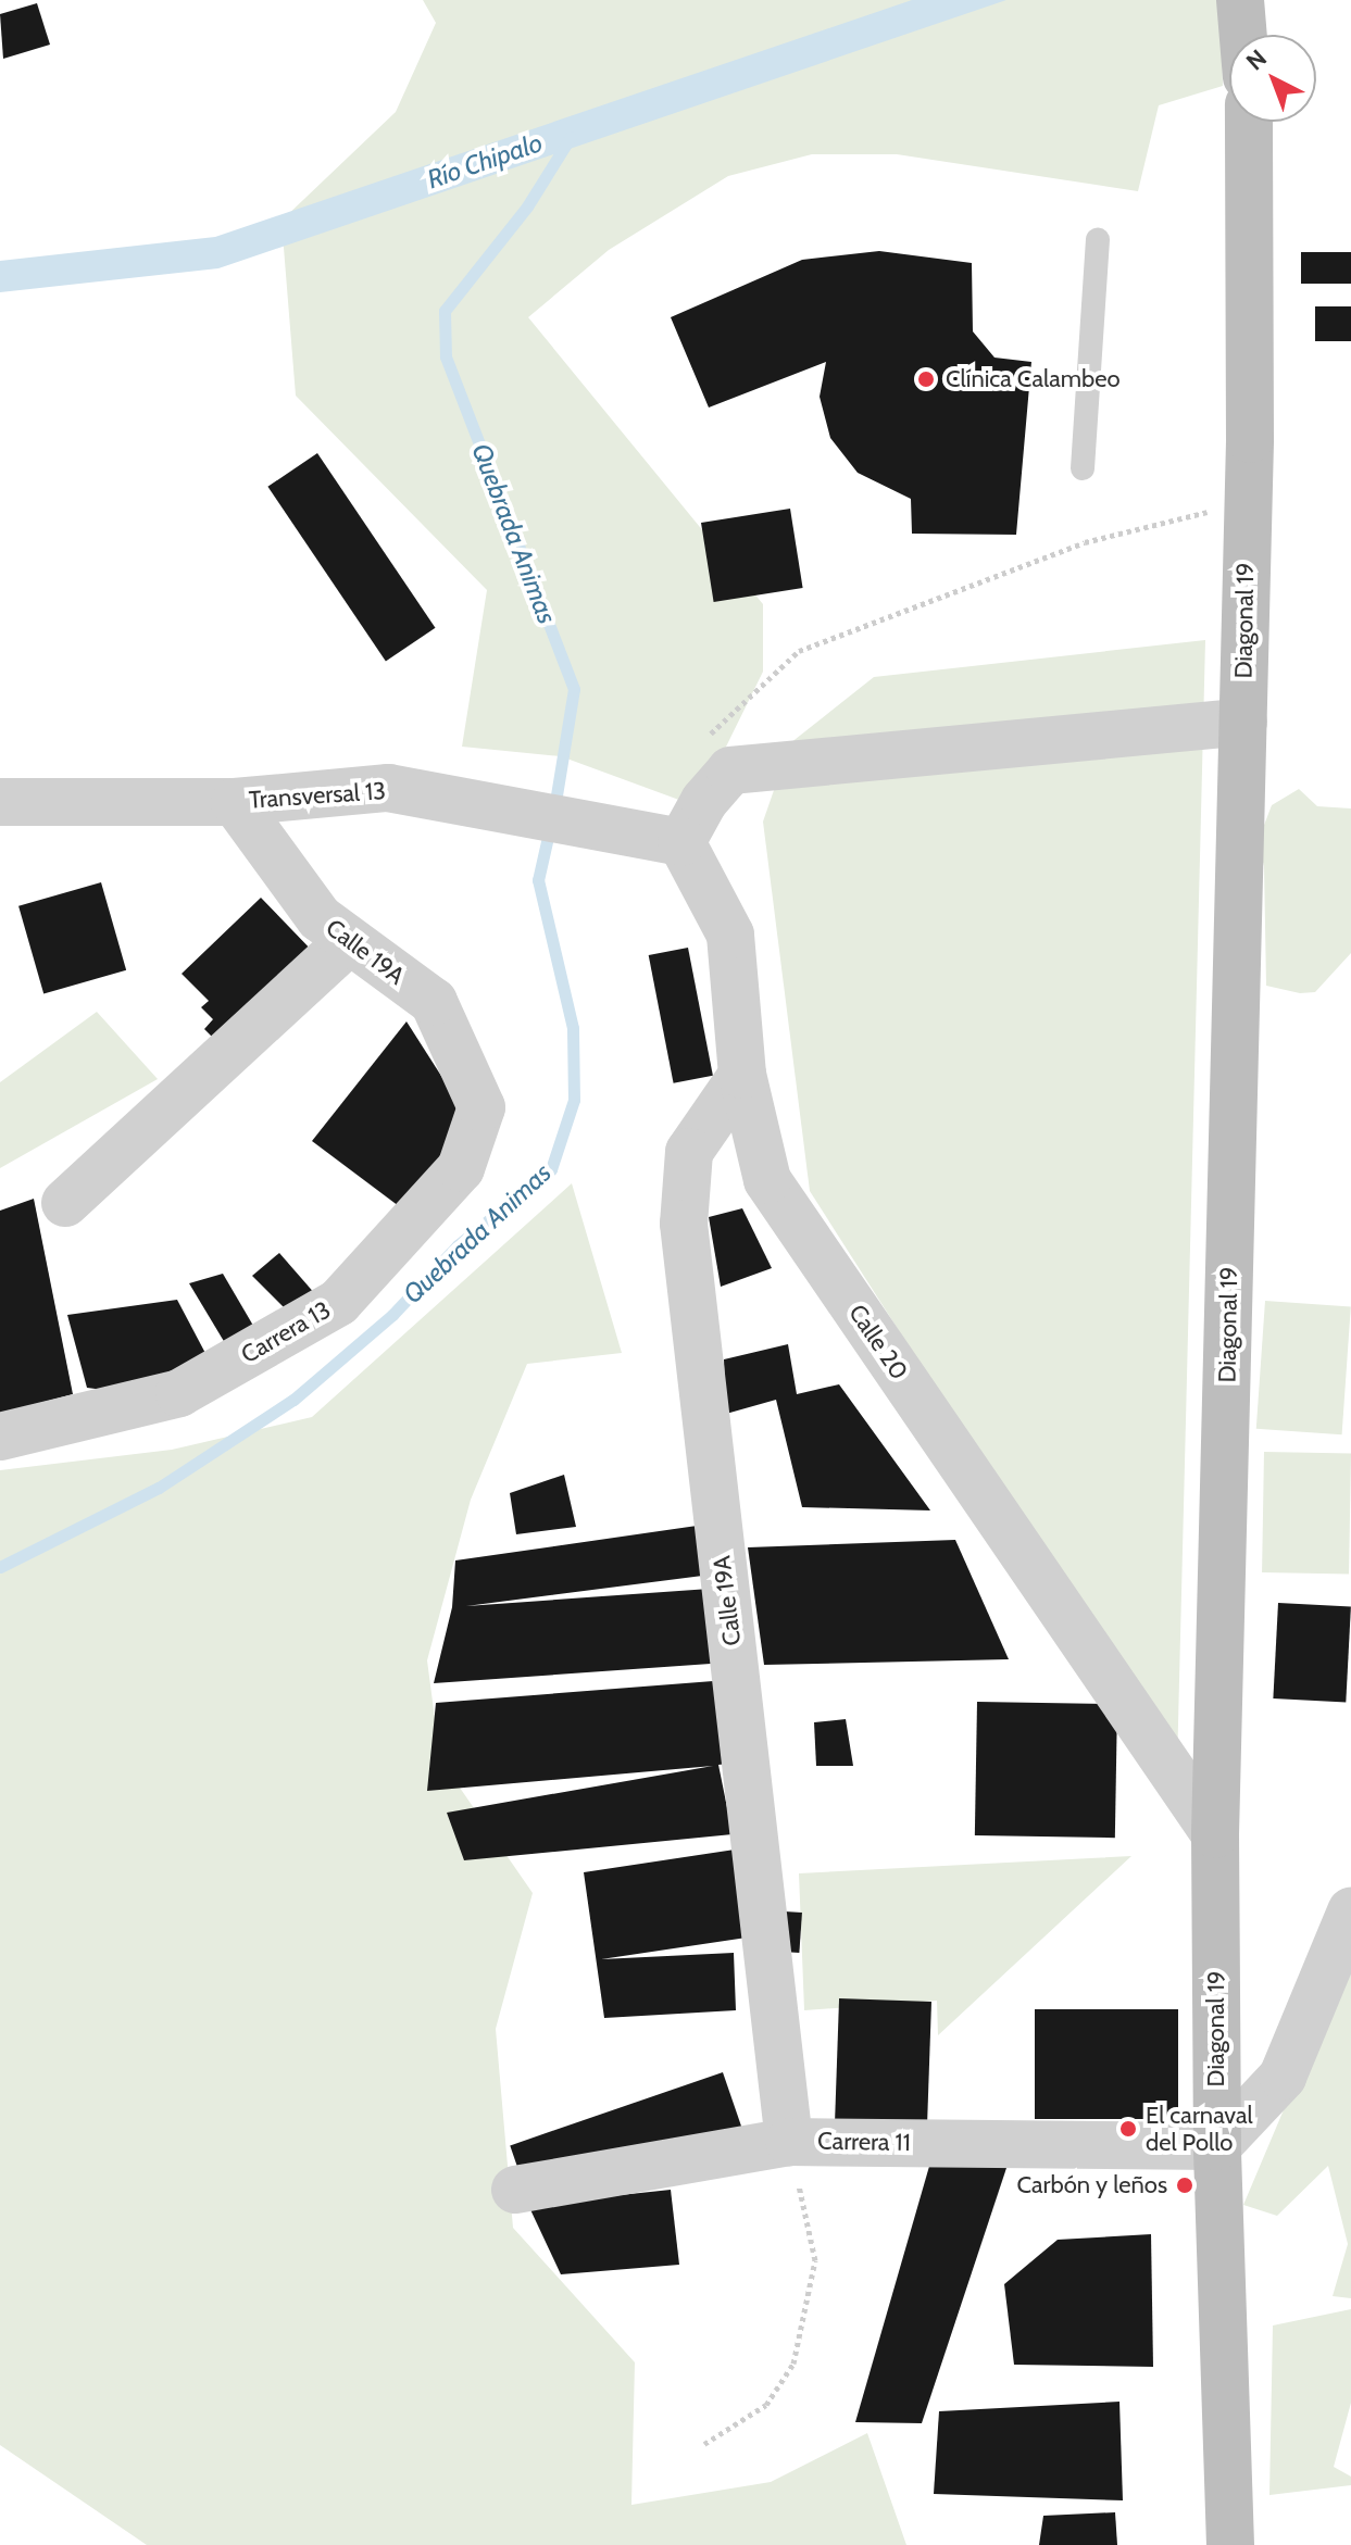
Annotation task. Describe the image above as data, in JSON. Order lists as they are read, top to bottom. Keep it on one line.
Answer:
{"streets":{"street":["Diagonal 19","Transversal 13","Calle 19A","Carrera 13","Calle 20","Carrera 11"]},"crossings":[["Diagonal 19","Calle 20"],["Diagonal 19","Carrera 11"],["Transversal 13","Calle 19A"],["Transversal 13","Calle 20"],["Calle 19A","Carrera 13"],["Calle 19A","Calle 20"],["Calle 19A","Carrera 11"]],"water":["Río Chipalo","Quebrada Animas"],"places":["Clínica Calambeo","El carnaval del Pollo","Carbón y leños"],"north":"top left"}
